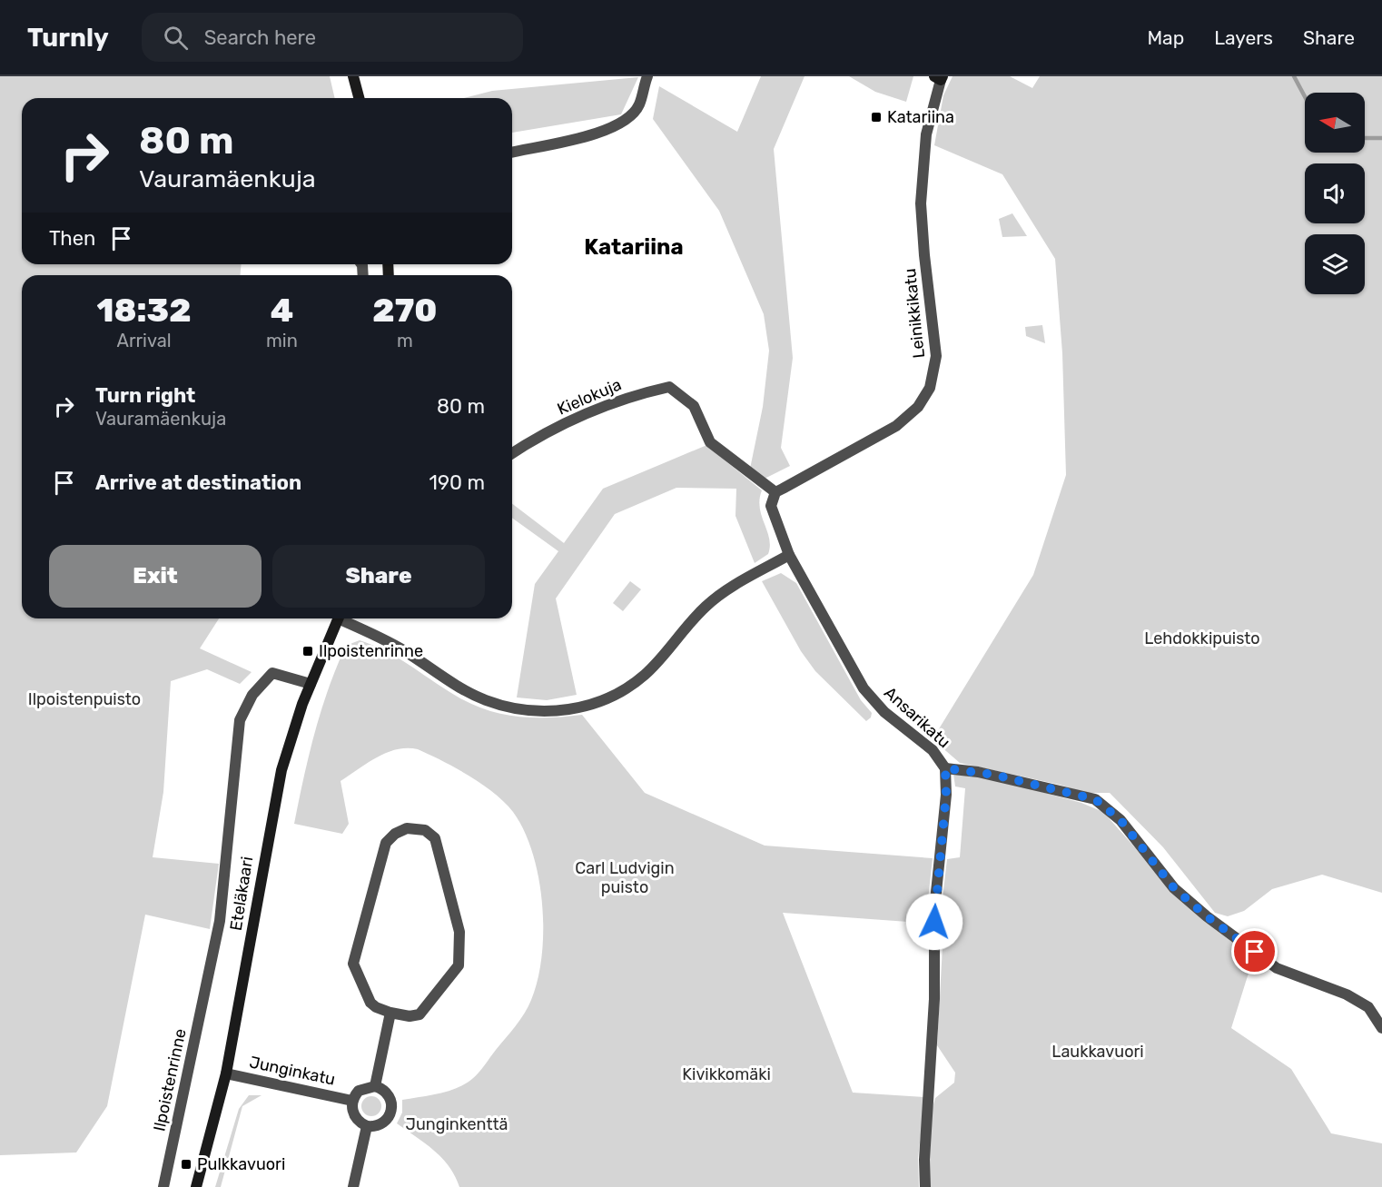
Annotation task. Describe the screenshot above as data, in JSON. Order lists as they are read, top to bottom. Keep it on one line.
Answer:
{"streets":{"main road":["Eteläkaari"],"street":["Leinikkikatu","Kielokuja","Ansarikatu","Junginkatu","Ilpoistenrinne"]},"crossings":[["Leinikkikatu","Kielokuja"],["Leinikkikatu","Ansarikatu"],["Kielokuja","Ansarikatu"],["Eteläkaari","Junginkatu"],["Eteläkaari","Ilpoistenrinne"]],"districts":["Katariina"],"parks":["Lehdokkipuisto","Ilpoistenpuisto","Carl Ludvigin puisto","Laukkavuori","Kivikkomäki","Junginkenttä"],"places":{"transit":["Katariina","Ilpoistenrinne","Pulkkavuori"]},"north":"left","page":{"header":"Turnly","search":"Search here","nav":["Map","Layers","Share"],"turn":["80 m","Vauramäenkuja"],"then":"Then","eta":["18:32","Arrival","4","min","270","m"],"list":[{"name":"Turn right","note":"Vauramäenkuja","value":"80 m"},{"name":"Arrive at destination","value":"190 m"}],"buttons":["Exit","Share"]}}
